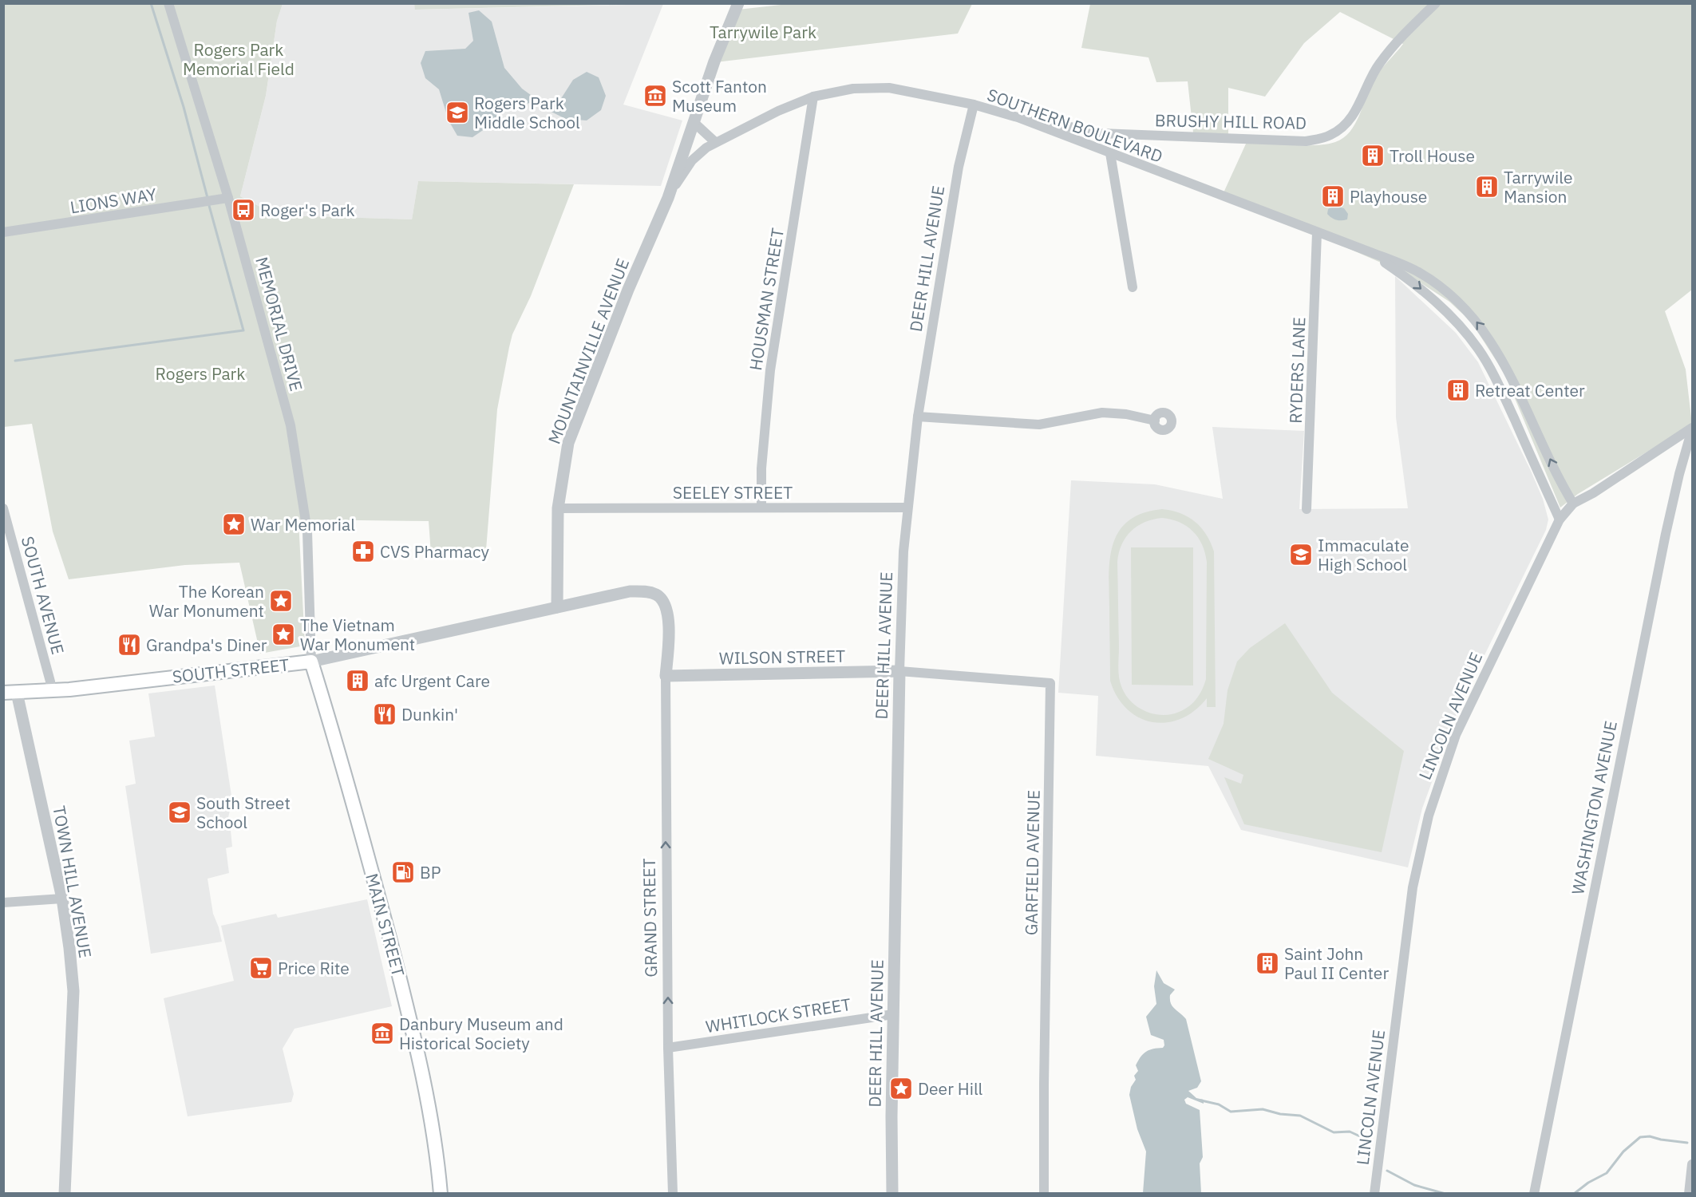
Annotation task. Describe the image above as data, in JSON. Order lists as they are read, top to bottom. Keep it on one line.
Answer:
{"streets":{"main road":["SOUTH STREET","MAIN STREET"],"street":["BRUSHY HILL ROAD","SOUTHERN BOULEVARD","LIONS WAY","DEER HILL AVENUE","HOUSMAN STREET","MEMORIAL DRIVE","MOUNTAINVILLE AVENUE","RYDERS LANE","SEELEY STREET","SOUTH AVENUE","WILSON STREET","LINCOLN AVENUE","WASHINGTON AVENUE","GARFIELD AVENUE","TOWN HILL AVENUE","GRAND STREET","WHITLOCK STREET"]},"crossings":[["BRUSHY HILL ROAD","SOUTHERN BOULEVARD"],["SOUTHERN BOULEVARD","DEER HILL AVENUE"],["SOUTHERN BOULEVARD","HOUSMAN STREET"],["SOUTHERN BOULEVARD","MOUNTAINVILLE AVENUE"],["SOUTHERN BOULEVARD","RYDERS LANE"],["SOUTHERN BOULEVARD","LINCOLN AVENUE"],["LIONS WAY","MEMORIAL DRIVE"],["DEER HILL AVENUE","SEELEY STREET"],["DEER HILL AVENUE","WILSON STREET"],["DEER HILL AVENUE","GARFIELD AVENUE"],["DEER HILL AVENUE","WHITLOCK STREET"],["HOUSMAN STREET","SEELEY STREET"],["MEMORIAL DRIVE","SOUTH STREET"],["MEMORIAL DRIVE","MAIN STREET"],["MOUNTAINVILLE AVENUE","SEELEY STREET"],["MOUNTAINVILLE AVENUE","SOUTH STREET"],["SOUTH AVENUE","SOUTH STREET"],["WILSON STREET","GARFIELD AVENUE"],["WILSON STREET","GRAND STREET"],["SOUTH STREET","TOWN HILL AVENUE"],["SOUTH STREET","GRAND STREET"],["SOUTH STREET","MAIN STREET"],["GRAND STREET","WHITLOCK STREET"]],"one_way":["GRAND STREET"],"parks":["Tarrywile Park","Rogers Park Memorial Field","Rogers Park"],"places":{"museum":["Scott Fanton Museum","Danbury Museum and Historical Society"],"school or university":["Rogers Park Middle School","Immaculate High School","South Street School"],"building":["Troll House","Tarrywile Mansion","Playhouse","Retreat Center","afc Urgent Care","Saint John Paul II Center"],"bus stop":["Roger's Park"],"place":["War Memorial","The Korean War Monument","The Vietnam War Monument","Deer Hill"],"pharmacy":["CVS Pharmacy"],"restaurant":["Grandpa's Diner","Dunkin'"],"fuel station":["BP"],"supermarket":["Price Rite"]}}
